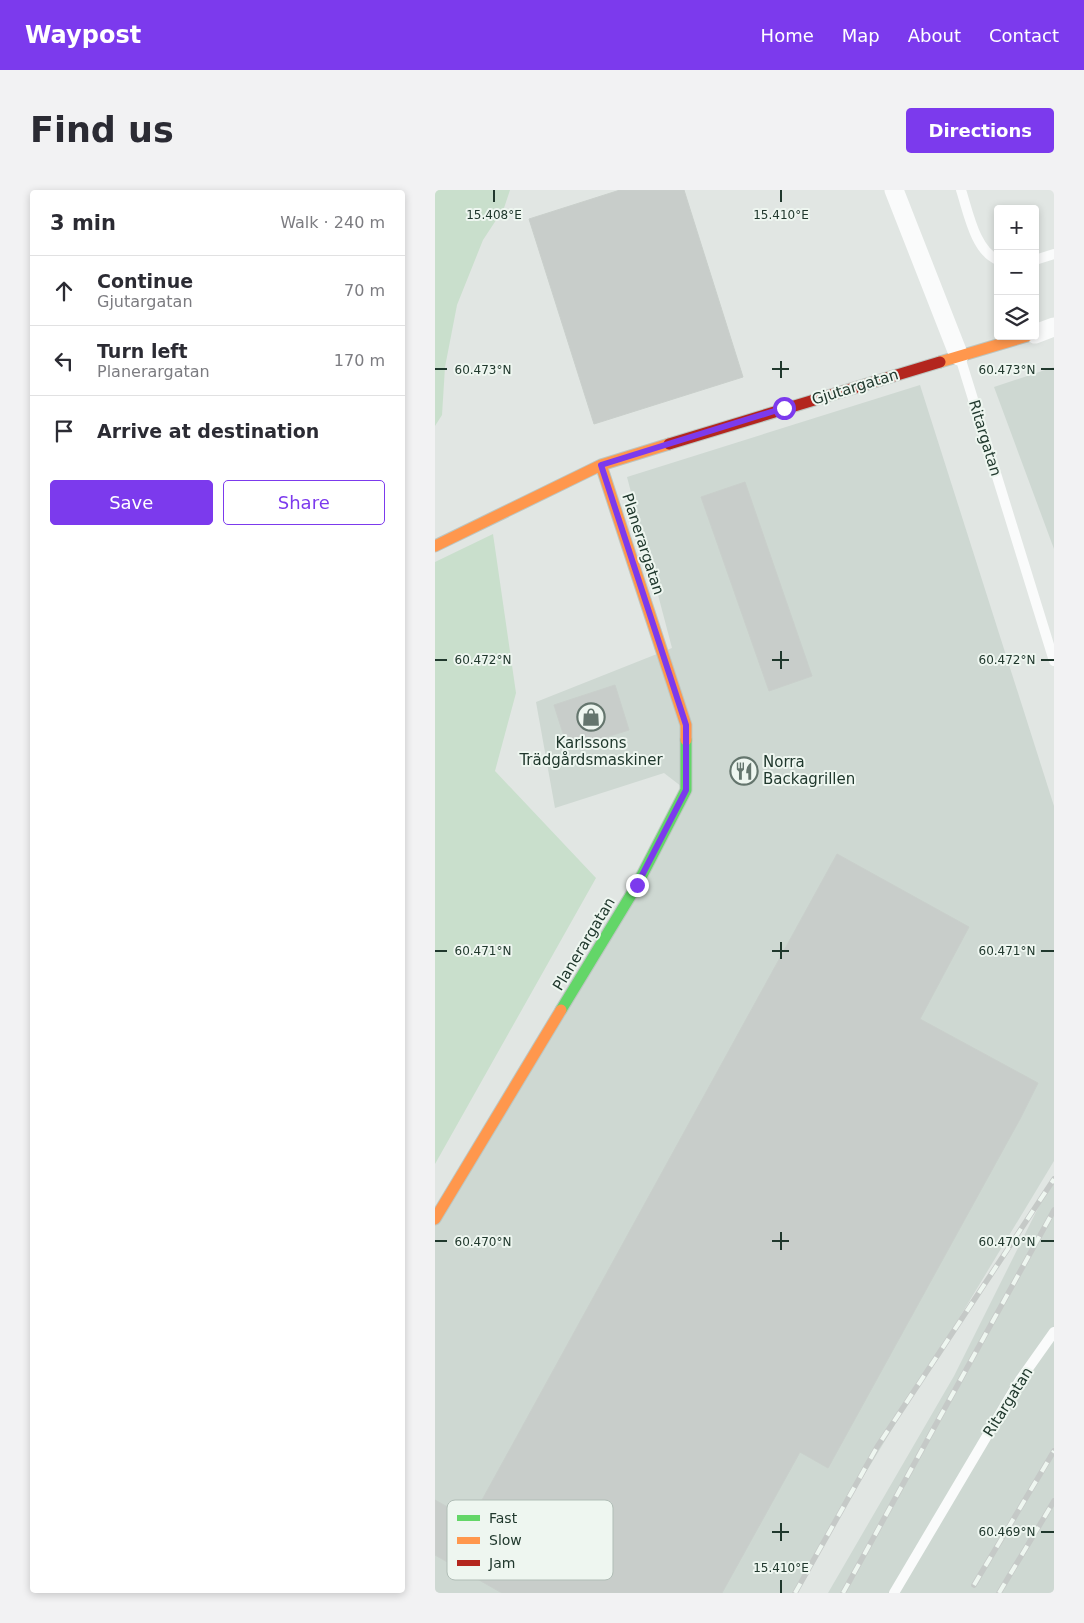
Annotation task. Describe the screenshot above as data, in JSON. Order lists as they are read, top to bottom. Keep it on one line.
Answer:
{"streets":{"street":["Gjutargatan","Ritargatan","Planerargatan"]},"crossings":[["Gjutargatan","Ritargatan"],["Gjutargatan","Planerargatan"]],"places":{"shop":["Karlssons Trädgårdsmaskiner"],"restaurant":["Norra Backagrillen"]},"legend":["Fast","Slow","Jam"],"page":{"header":"Waypost","nav":["Home","Map","About","Contact"],"buttons":["Directions",["Save","Share"]],"title":"Find us","heading":["3 min","Walk · 240 m"],"map_buttons":["+","−"],"list":[["Continue","Gjutargatan","70 m"],["Turn left","Planerargatan","170 m"],"Arrive at destination"]},"coordinates":["15.408°E","15.410°E","60.473°N","60.472°N","60.471°N","60.470°N","60.469°N"]}
